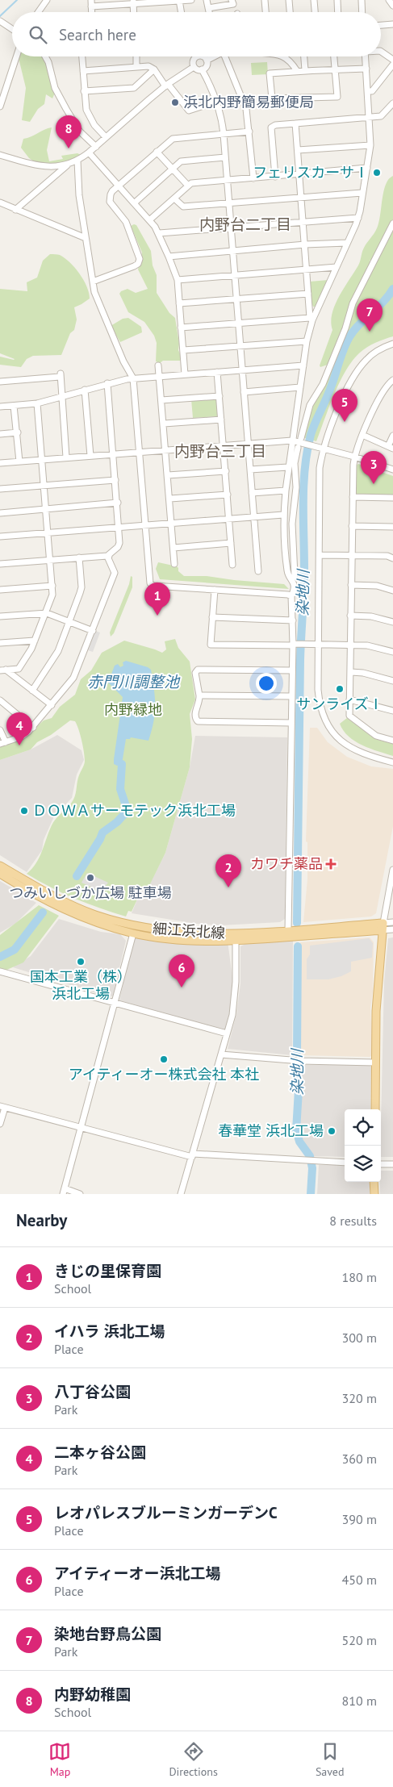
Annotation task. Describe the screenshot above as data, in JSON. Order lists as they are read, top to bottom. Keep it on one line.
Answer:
{"streets":{"main road":["細江浜北線"]},"districts":["内野台二丁目","内野台三丁目"],"water":["染地川","赤門川調整池"],"parks":["内野緑地"],"places":{"other":["浜北内野簡易郵便局","フェリスカーサⅠ","サンライズⅠ","ＤＯＷＡサーモテック浜北工場","つみいしづか広場 駐車場","国本工業（株） 浜北工場","アイティーオー株式会社 本社","春華堂 浜北工場"],"health":["カワチ薬品"]},"page":{"search":"Search here","pins":["8","7","5","3","1","4","2","6"],"heading":["Nearby","8 results"],"list":[{"mark":"1","name":"きじの里保育園","note":"School","value":"180 m"},{"mark":"2","name":"イハラ 浜北工場","note":"Place","value":"300 m"},{"mark":"3","name":"八丁谷公園","note":"Park","value":"320 m"},{"mark":"4","name":"二本ヶ谷公園","note":"Park","value":"360 m"},{"mark":"5","name":"レオパレスブルーミンガーデンC","note":"Place","value":"390 m"},{"mark":"6","name":"アイティーオー浜北工場","note":"Place","value":"450 m"},{"mark":"7","name":"染地台野鳥公園","note":"Park","value":"520 m"},{"mark":"8","name":"内野幼稚園","note":"School","value":"810 m"}],"nav":["Map","Directions","Saved"]}}
